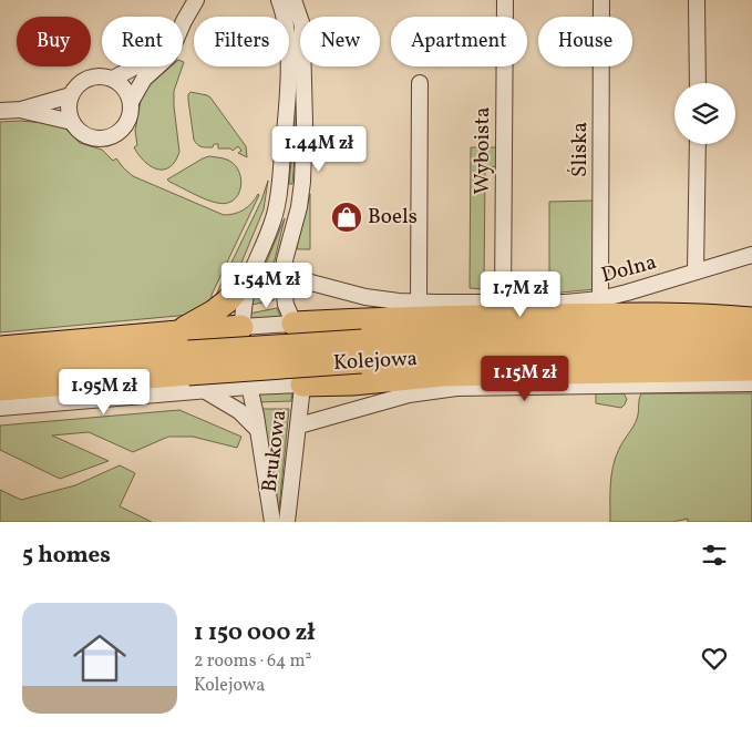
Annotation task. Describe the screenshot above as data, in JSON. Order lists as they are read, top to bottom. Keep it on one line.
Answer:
{"streets":{"highway":["Kolejowa"],"street":["Śliska","Wyboista","Dolna","Brukowa"]},"crossings":[["Śliska","Dolna"],["Wyboista","Dolna"],["Kolejowa","Brukowa"]],"places":{"shop":["Boels"]},"page":{"chip":["Buy","Rent","Filters","New","Apartment","House"],"price":["1.44M zł","1.54M zł","1.7M zł","1.15M zł","1.95M zł"],"heading":"5 homes","list":[{"name":"1 150 000 zł","note":"2 rooms · 64 m² · Kolejowa"}]}}
